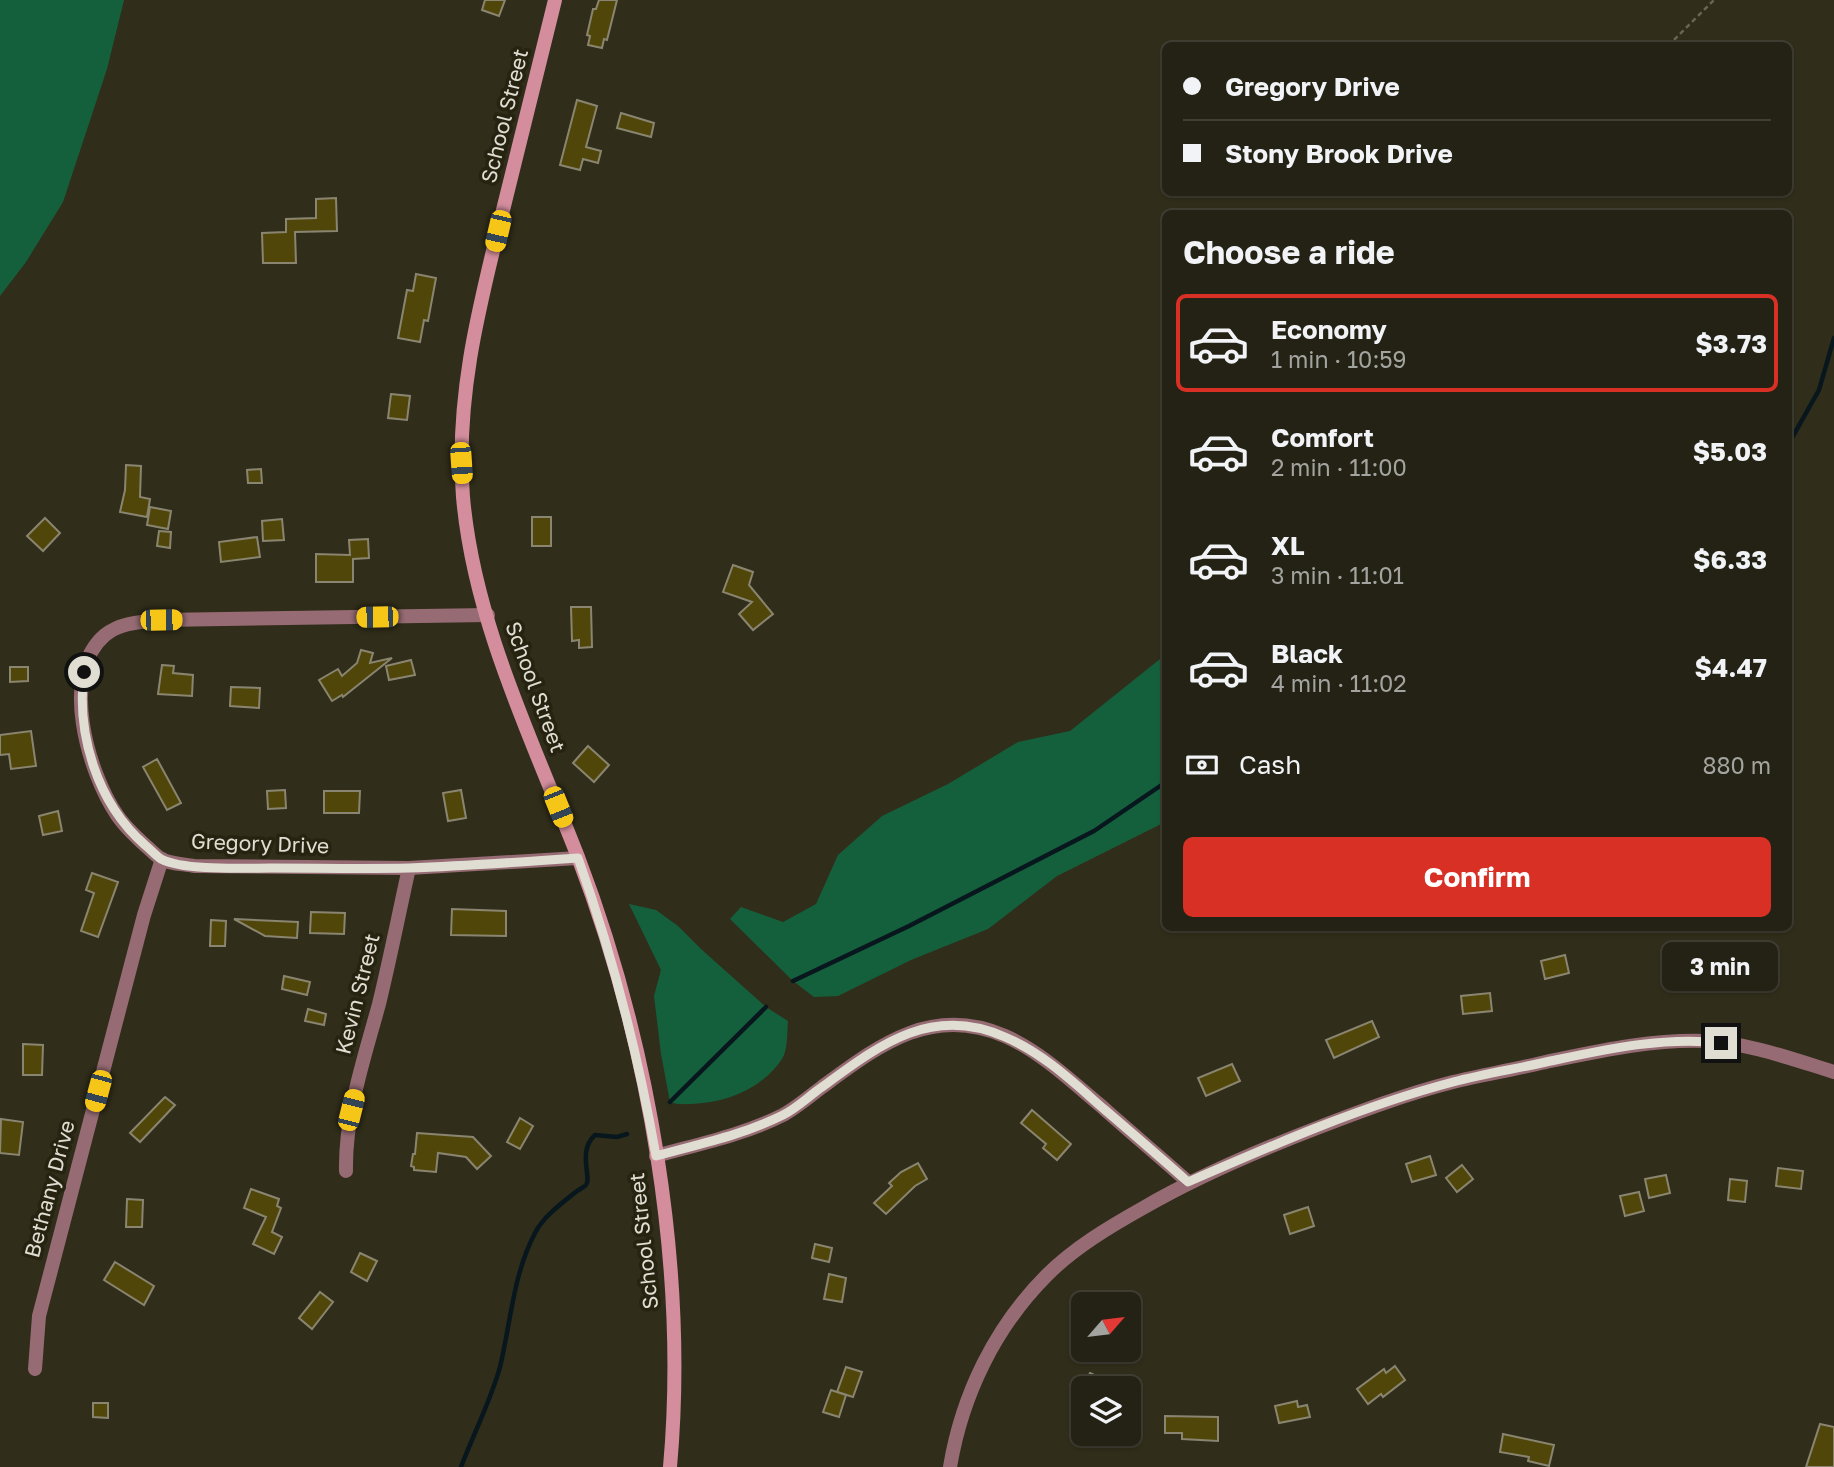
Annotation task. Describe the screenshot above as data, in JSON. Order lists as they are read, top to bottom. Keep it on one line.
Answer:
{"streets":{"street":["School Street","Gregory Drive","Kevin Street","Bethany Drive"]},"crossings":[["School Street","Gregory Drive"],["Gregory Drive","Kevin Street"],["Gregory Drive","Bethany Drive"]],"north":"top right","page":{"banner":["Gregory Drive","Stony Brook Drive"],"heading":"Choose a ride","list":[{"name":"Economy","note":"1 min · 10:59","value":"$3.73"},{"name":"Comfort","note":"2 min · 11:00","value":"$5.03"},{"name":"XL","note":"3 min · 11:01","value":"$6.33"},{"name":"Black","note":"4 min · 11:02","value":"$4.47"}],"pay":["Cash","880 m"],"buttons":"Confirm","bubble":"3 min"}}
